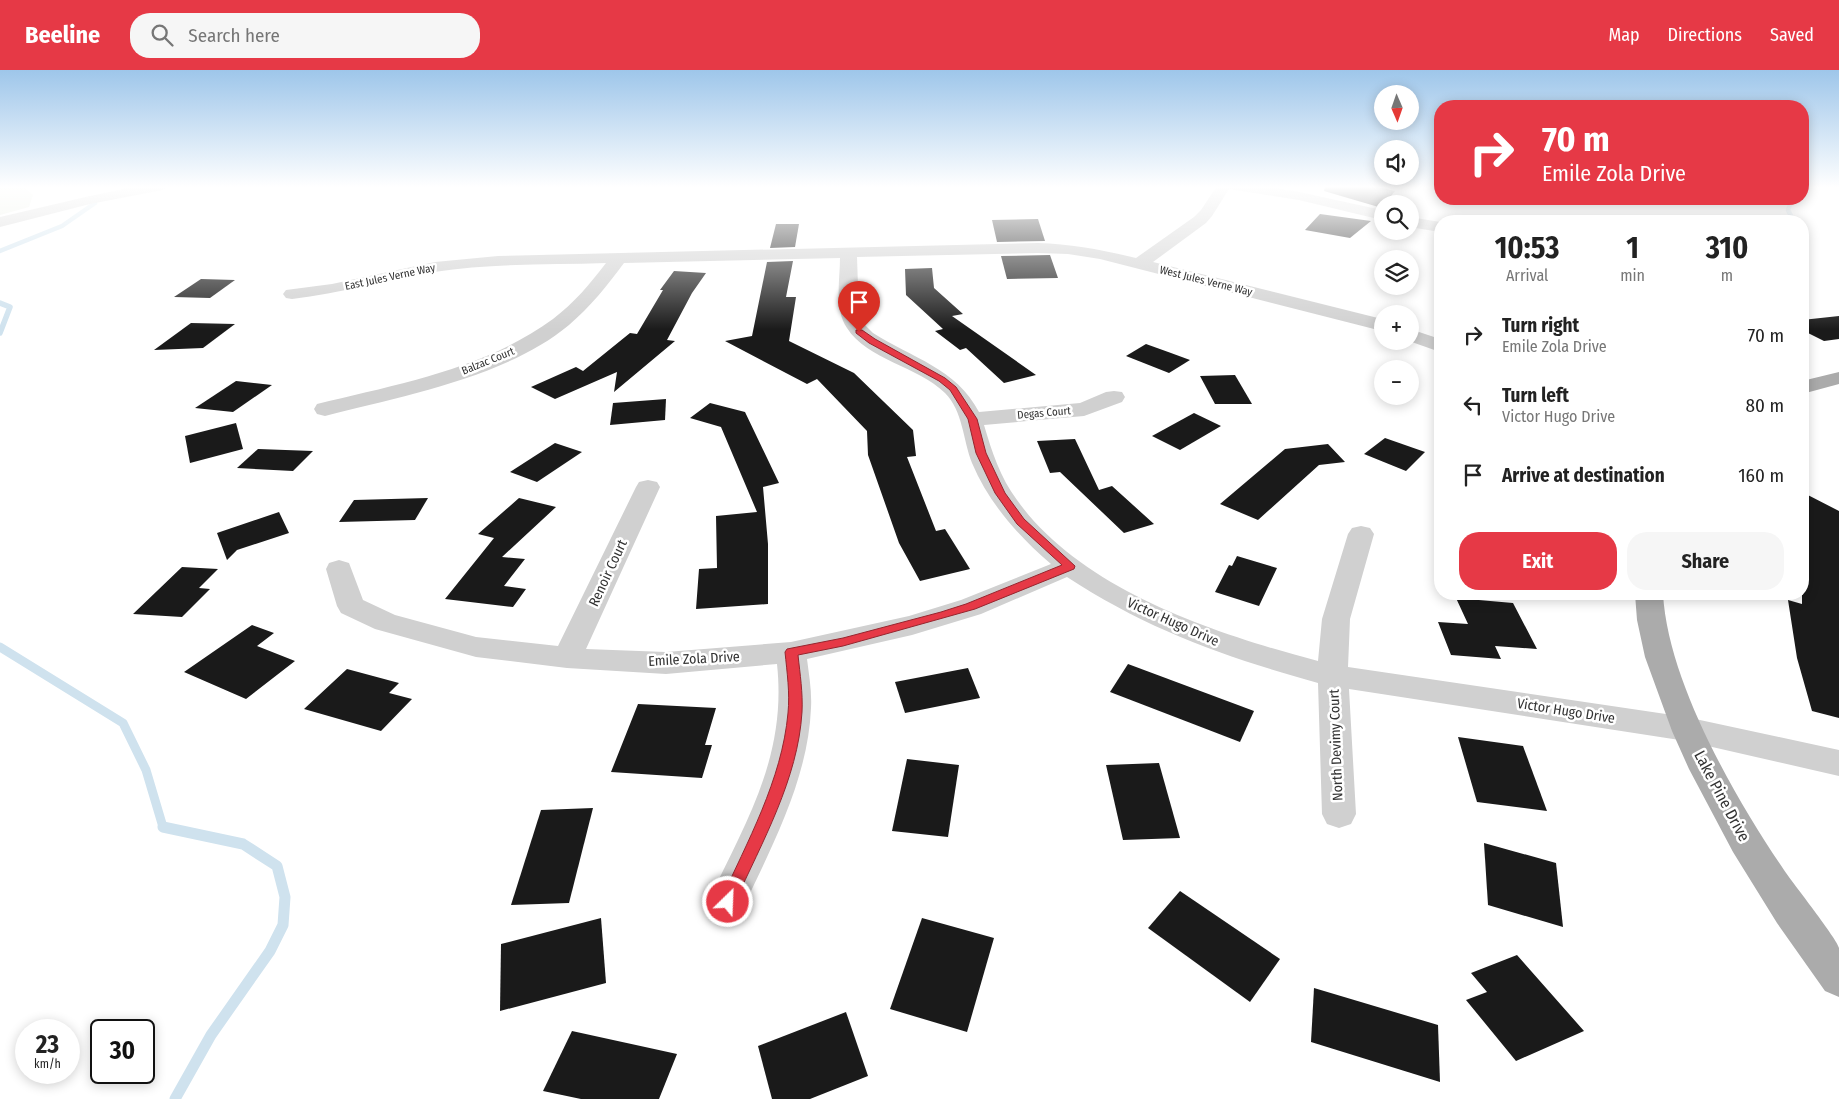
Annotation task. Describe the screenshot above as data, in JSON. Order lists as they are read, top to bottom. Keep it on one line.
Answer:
{"streets":{"main road":["Lake Pine Drive"],"street":["East Jules Verne Way","West Jules Verne Way","Balzac Court","Degas Court","Renoir Court","Victor Hugo Drive","Emile Zola Drive","North Devimy Court"]},"crossings":[["East Jules Verne Way","West Jules Verne Way"],["East Jules Verne Way","Balzac Court"],["East Jules Verne Way","Victor Hugo Drive"],["West Jules Verne Way","Victor Hugo Drive"],["Degas Court","Victor Hugo Drive"],["Renoir Court","Emile Zola Drive"],["Victor Hugo Drive","Emile Zola Drive"],["Victor Hugo Drive","North Devimy Court"],["Victor Hugo Drive","Lake Pine Drive"]],"north":"bottom","page":{"header":"Beeline","search":"Search here","nav":["Map","Directions","Saved"],"map_buttons":["+","−"],"turn":["70 m","Emile Zola Drive"],"eta":["10:53","Arrival","1","min","310","m"],"list":[{"name":"Turn right","note":"Emile Zola Drive","value":"70 m"},{"name":"Turn left","note":"Victor Hugo Drive","value":"80 m"},{"name":"Arrive at destination","value":"160 m"}],"buttons":["Exit","Share"],"speed":"23 km/h","limit":"30"}}
